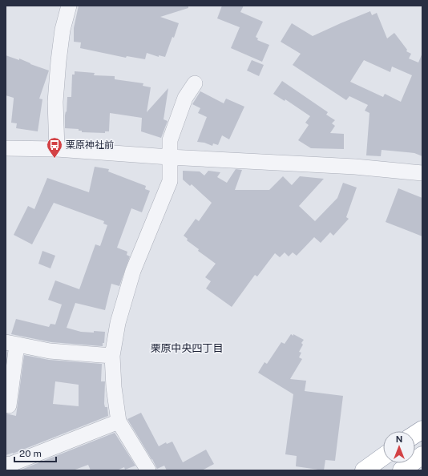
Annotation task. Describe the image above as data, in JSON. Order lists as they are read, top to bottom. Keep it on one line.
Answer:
{"districts":["栗原中央四丁目"],"places":{"bus stop":["栗原神社前"]},"scale_bar":"20 m","north":"top"}
